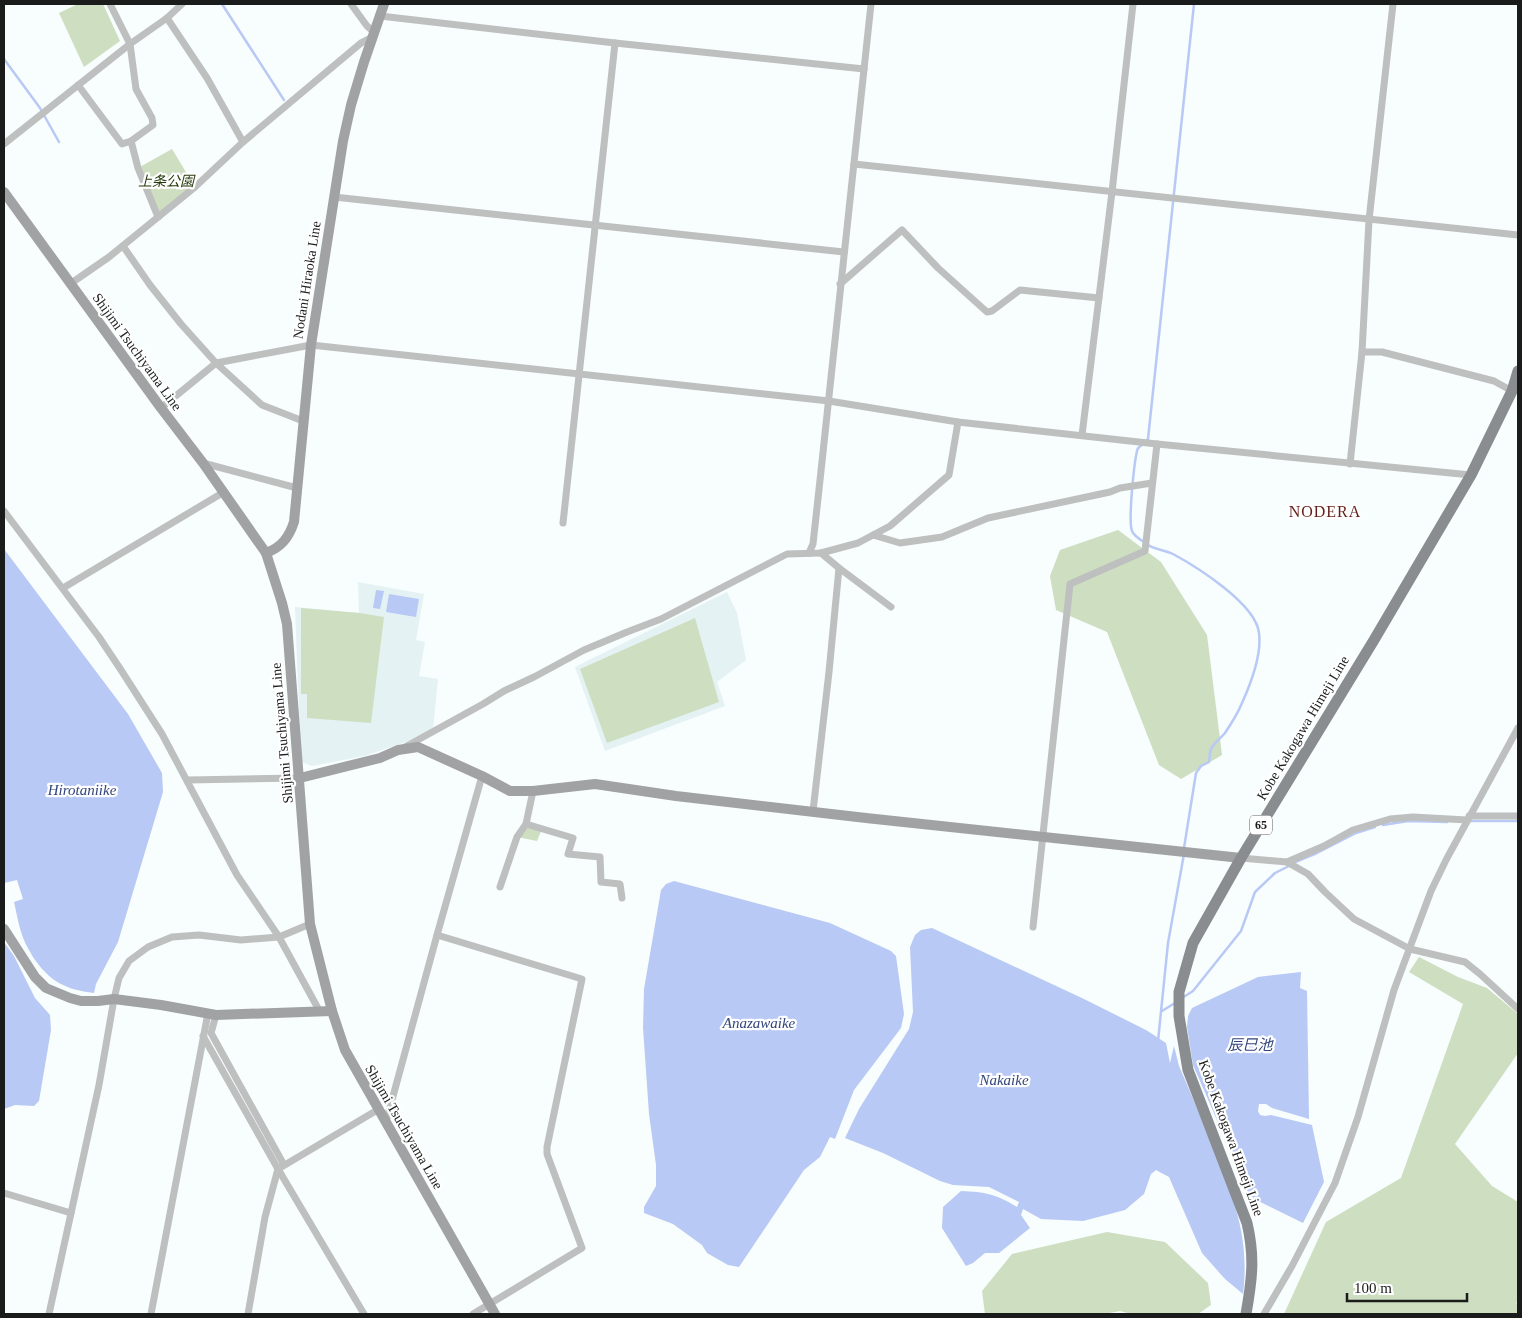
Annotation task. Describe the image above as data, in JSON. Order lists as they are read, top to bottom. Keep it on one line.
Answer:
{"streets":{"main road":["Nodani Hiraoka Line","Shijimi Tsuchiyama Line","Kobe Kakogawa Himeji Line","65"]},"crossings":[["Nodani Hiraoka Line","Shijimi Tsuchiyama Line"]],"districts":["NODERA"],"water":["Hirotaniike","Anazawaike","辰巳池","Nakaike"],"parks":["上条公園"],"scale_bar":"100 m"}
